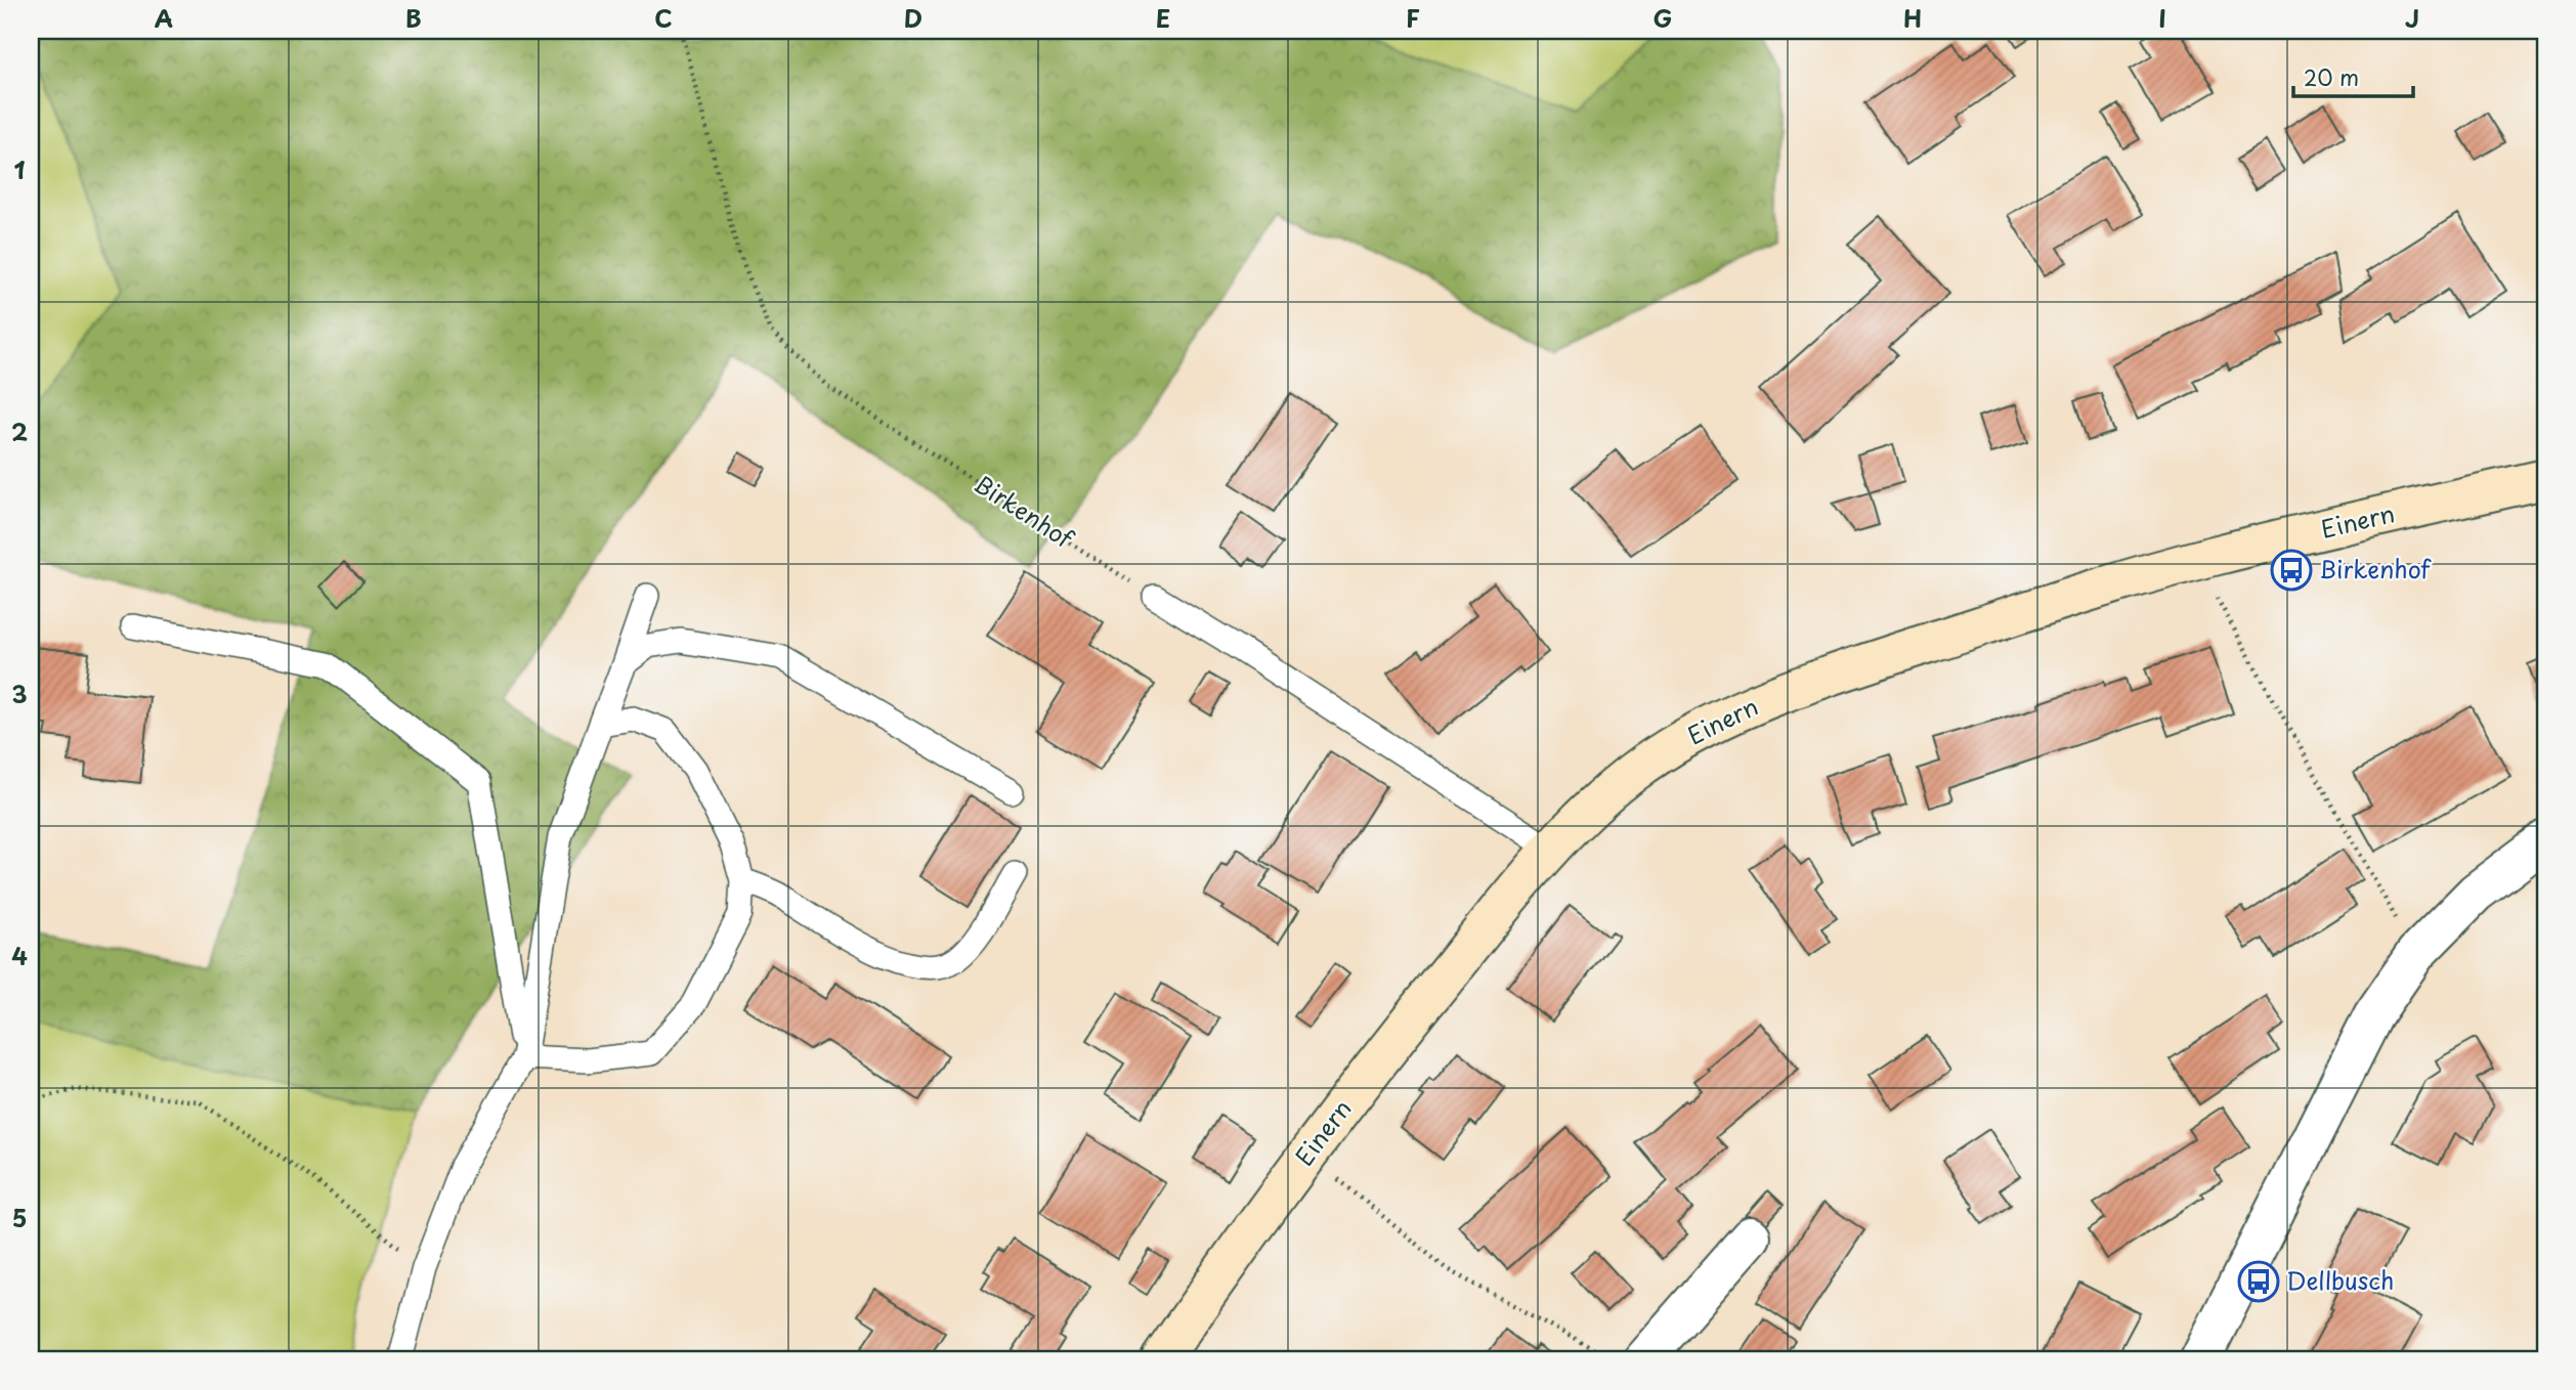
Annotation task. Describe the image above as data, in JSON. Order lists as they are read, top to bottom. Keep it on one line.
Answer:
{"streets":{"main road":["Einern"],"path":["Birkenhof"]},"places":{"bus stop":["Birkenhof","Dellbusch"]},"scale_bar":"20 m","grid":{"columns":["A","B","C","D","E","F","G","H","I","J"],"rows":["1","2","3","4","5"]}}
